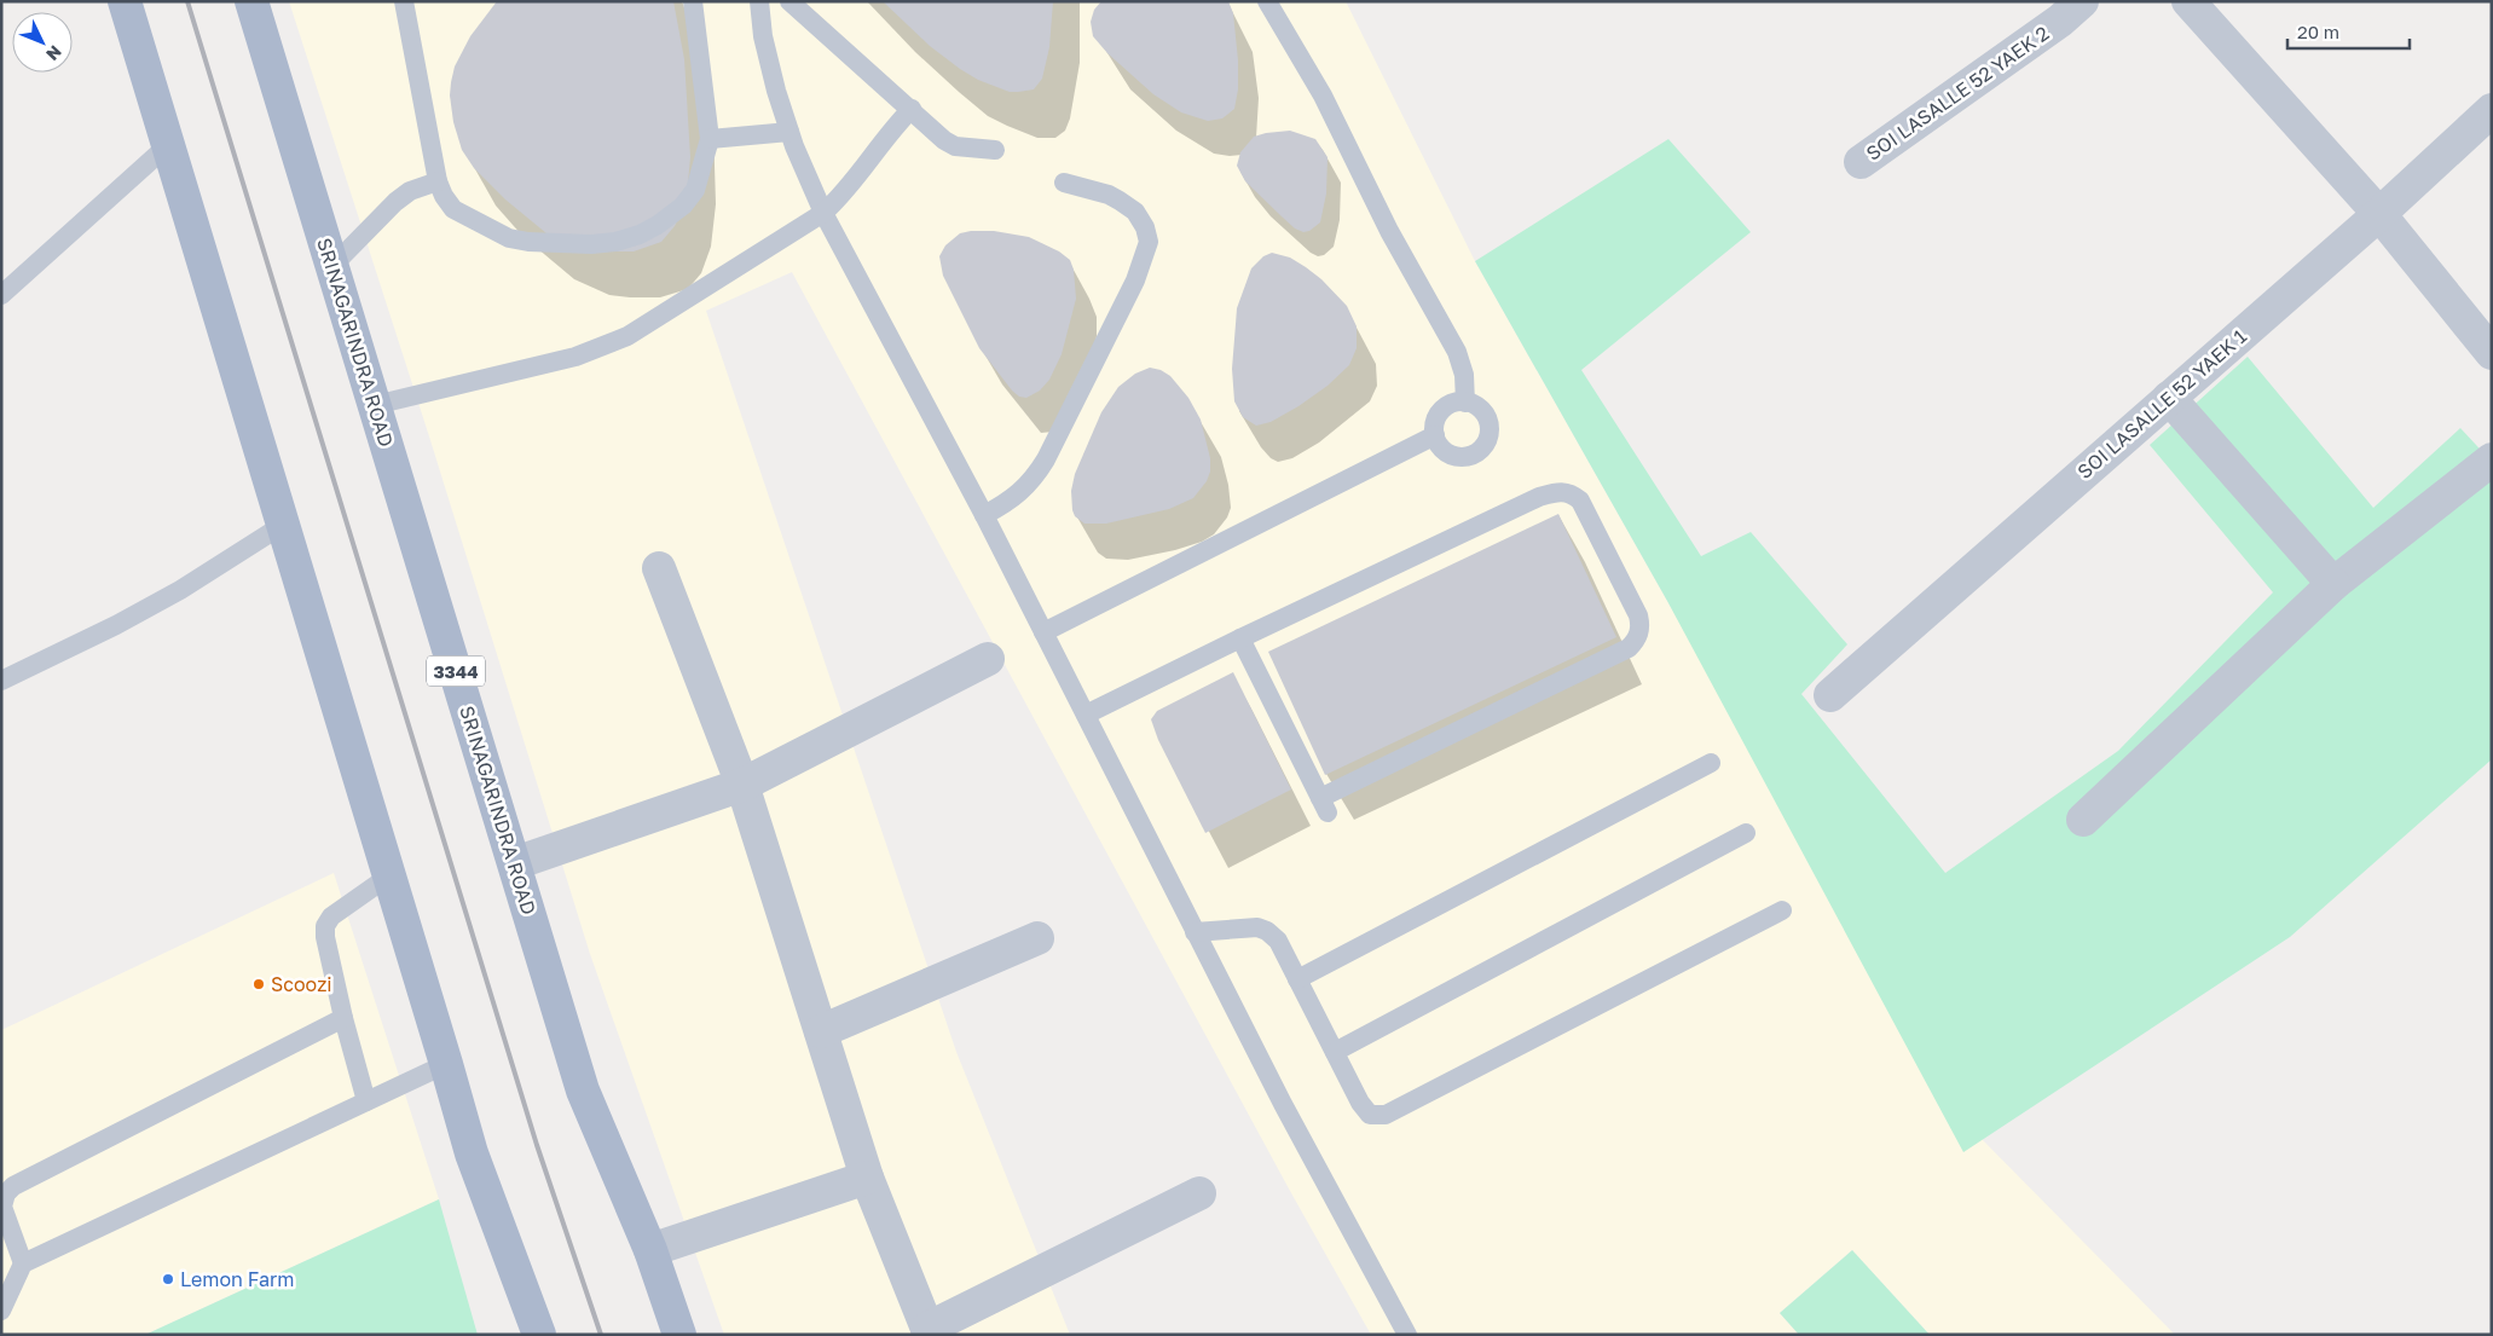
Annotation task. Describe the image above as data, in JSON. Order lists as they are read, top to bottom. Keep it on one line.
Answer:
{"streets":{"main road":["SRINAGARINDRA ROAD","3344"],"street":["SOI LASALLE 52 YAEK 2","SOI LASALLE 52 YAEK 1"]},"places":["Scoozi","Lemon Farm"],"scale_bar":"20 m","north":"bottom right"}
